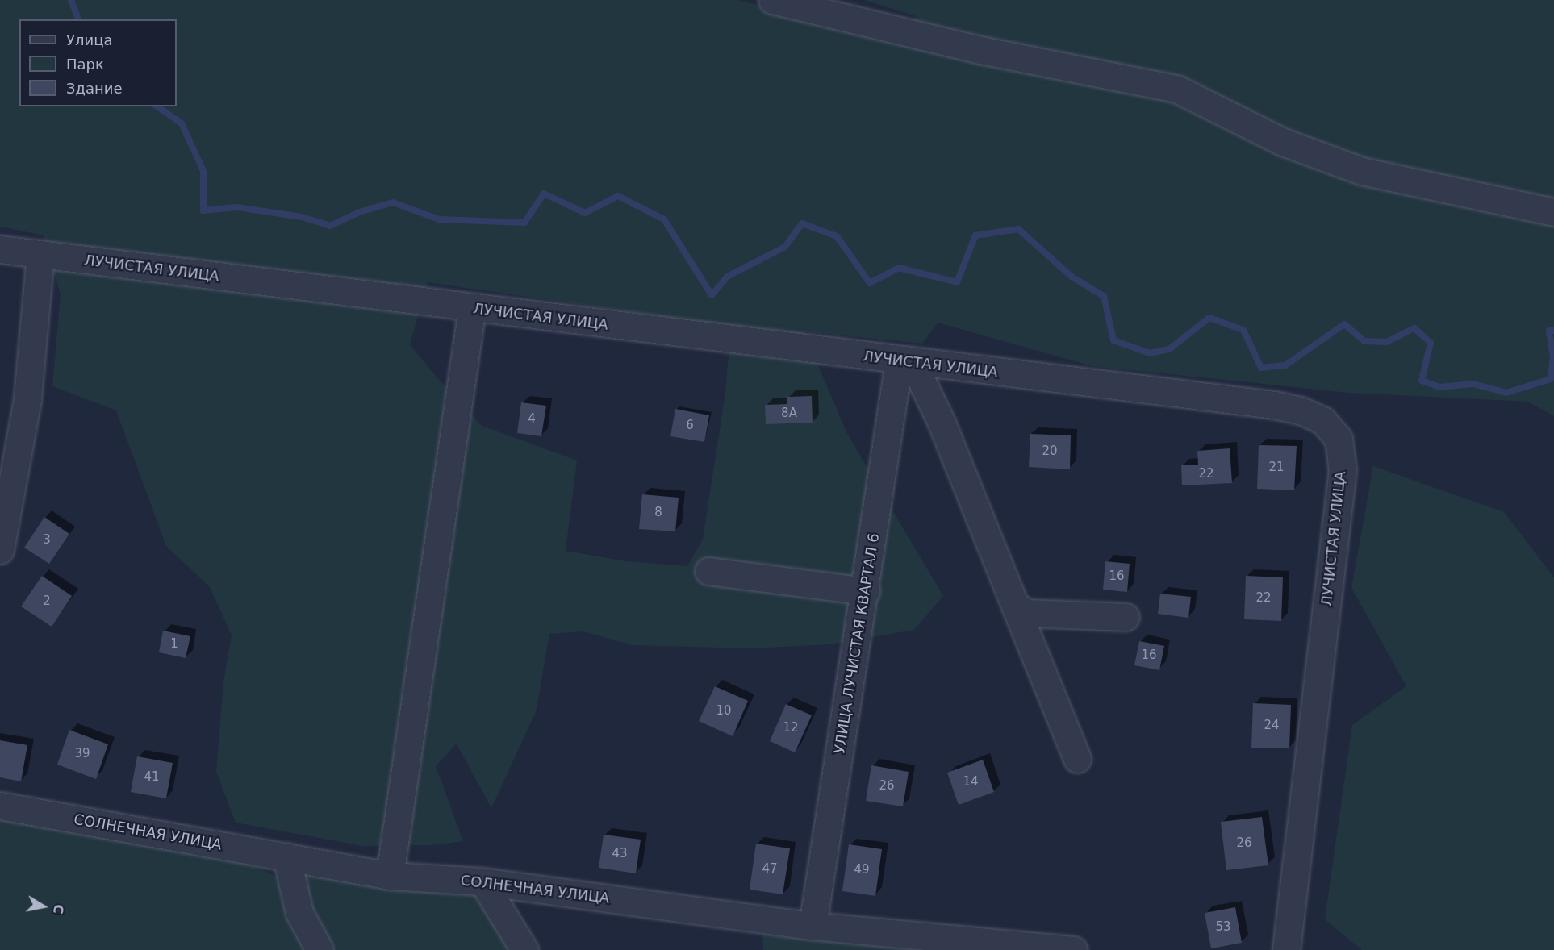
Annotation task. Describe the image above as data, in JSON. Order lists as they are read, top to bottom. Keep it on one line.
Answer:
{"streets":{"street":["ЛУЧИСТАЯ УЛИЦА","УЛИЦА ЛУЧИСТАЯ КВАРТАЛ 6","СОЛНЕЧНАЯ УЛИЦА"]},"crossings":[["ЛУЧИСТАЯ УЛИЦА","УЛИЦА ЛУЧИСТАЯ КВАРТАЛ 6"],["УЛИЦА ЛУЧИСТАЯ КВАРТАЛ 6","СОЛНЕЧНАЯ УЛИЦА"]],"house_numbers":["8А","4","6","20","21","22","8","3","16","22","2","1","16","10","24","12","39","41","14","26","26","43","47","49","53"],"legend":["Улица","Парк","Здание"],"north":"right"}
